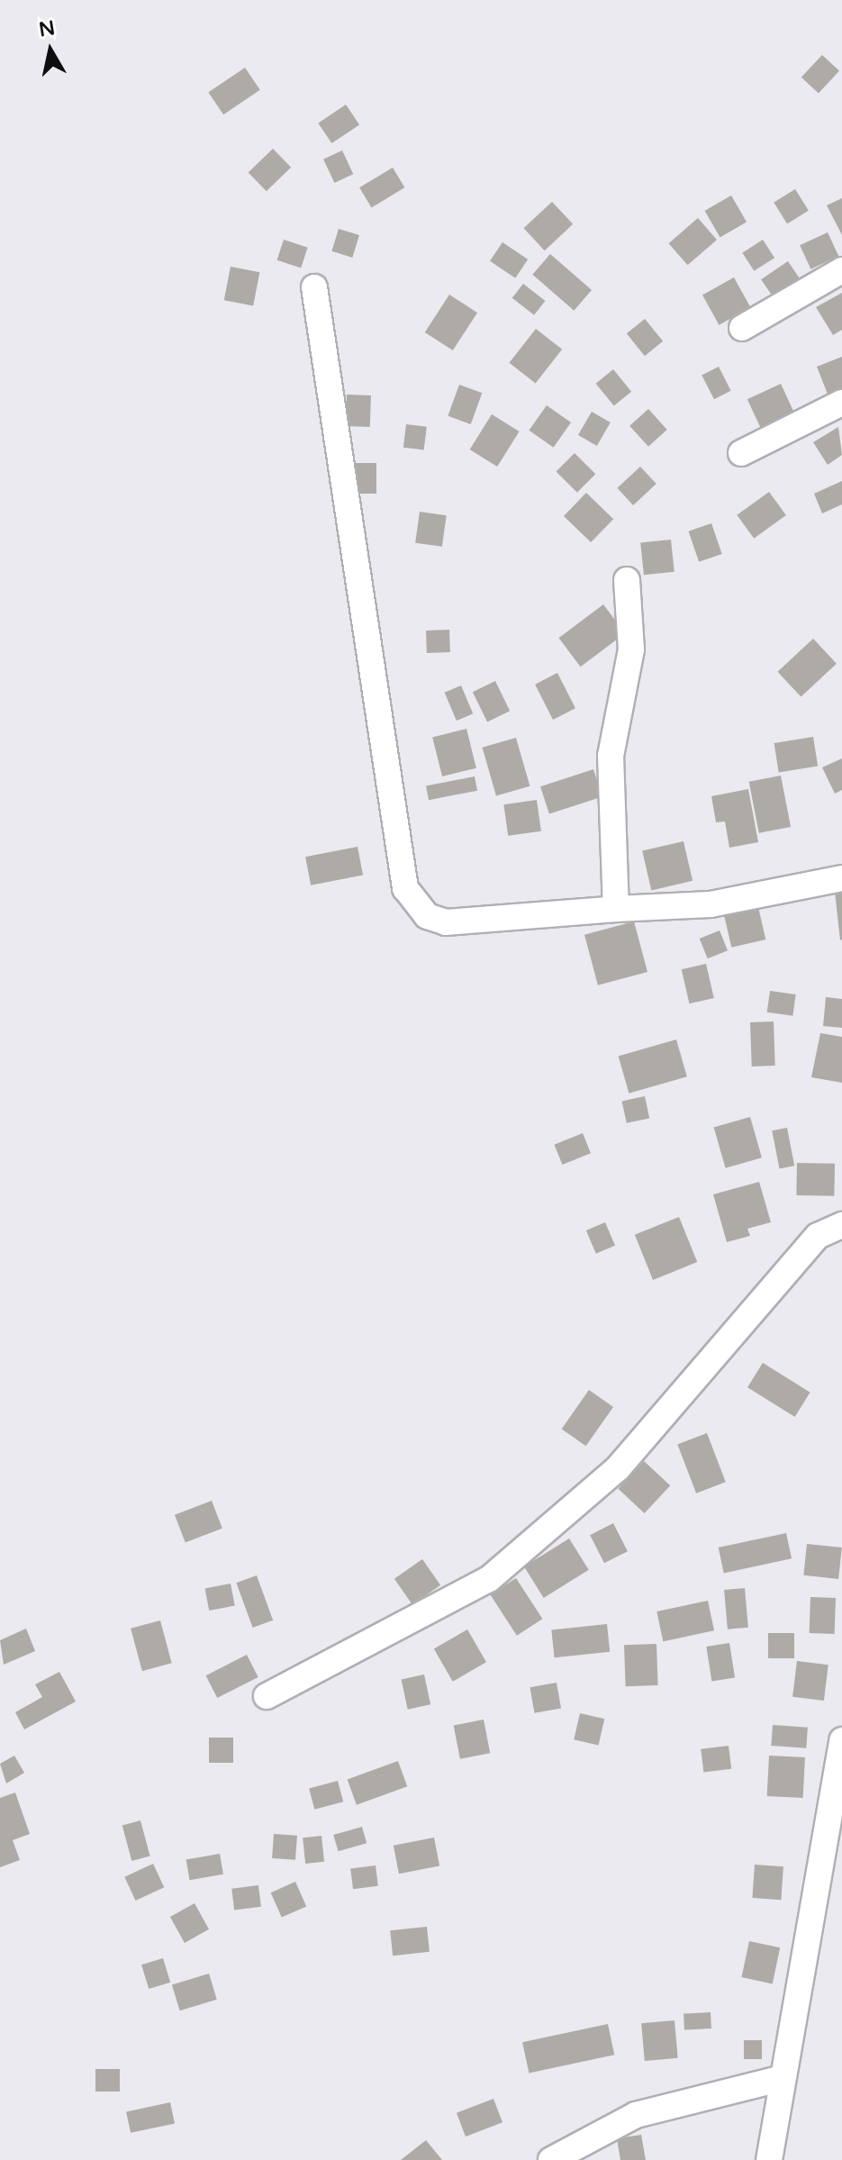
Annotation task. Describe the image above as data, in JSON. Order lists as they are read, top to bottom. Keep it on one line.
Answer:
{"north":"top"}
